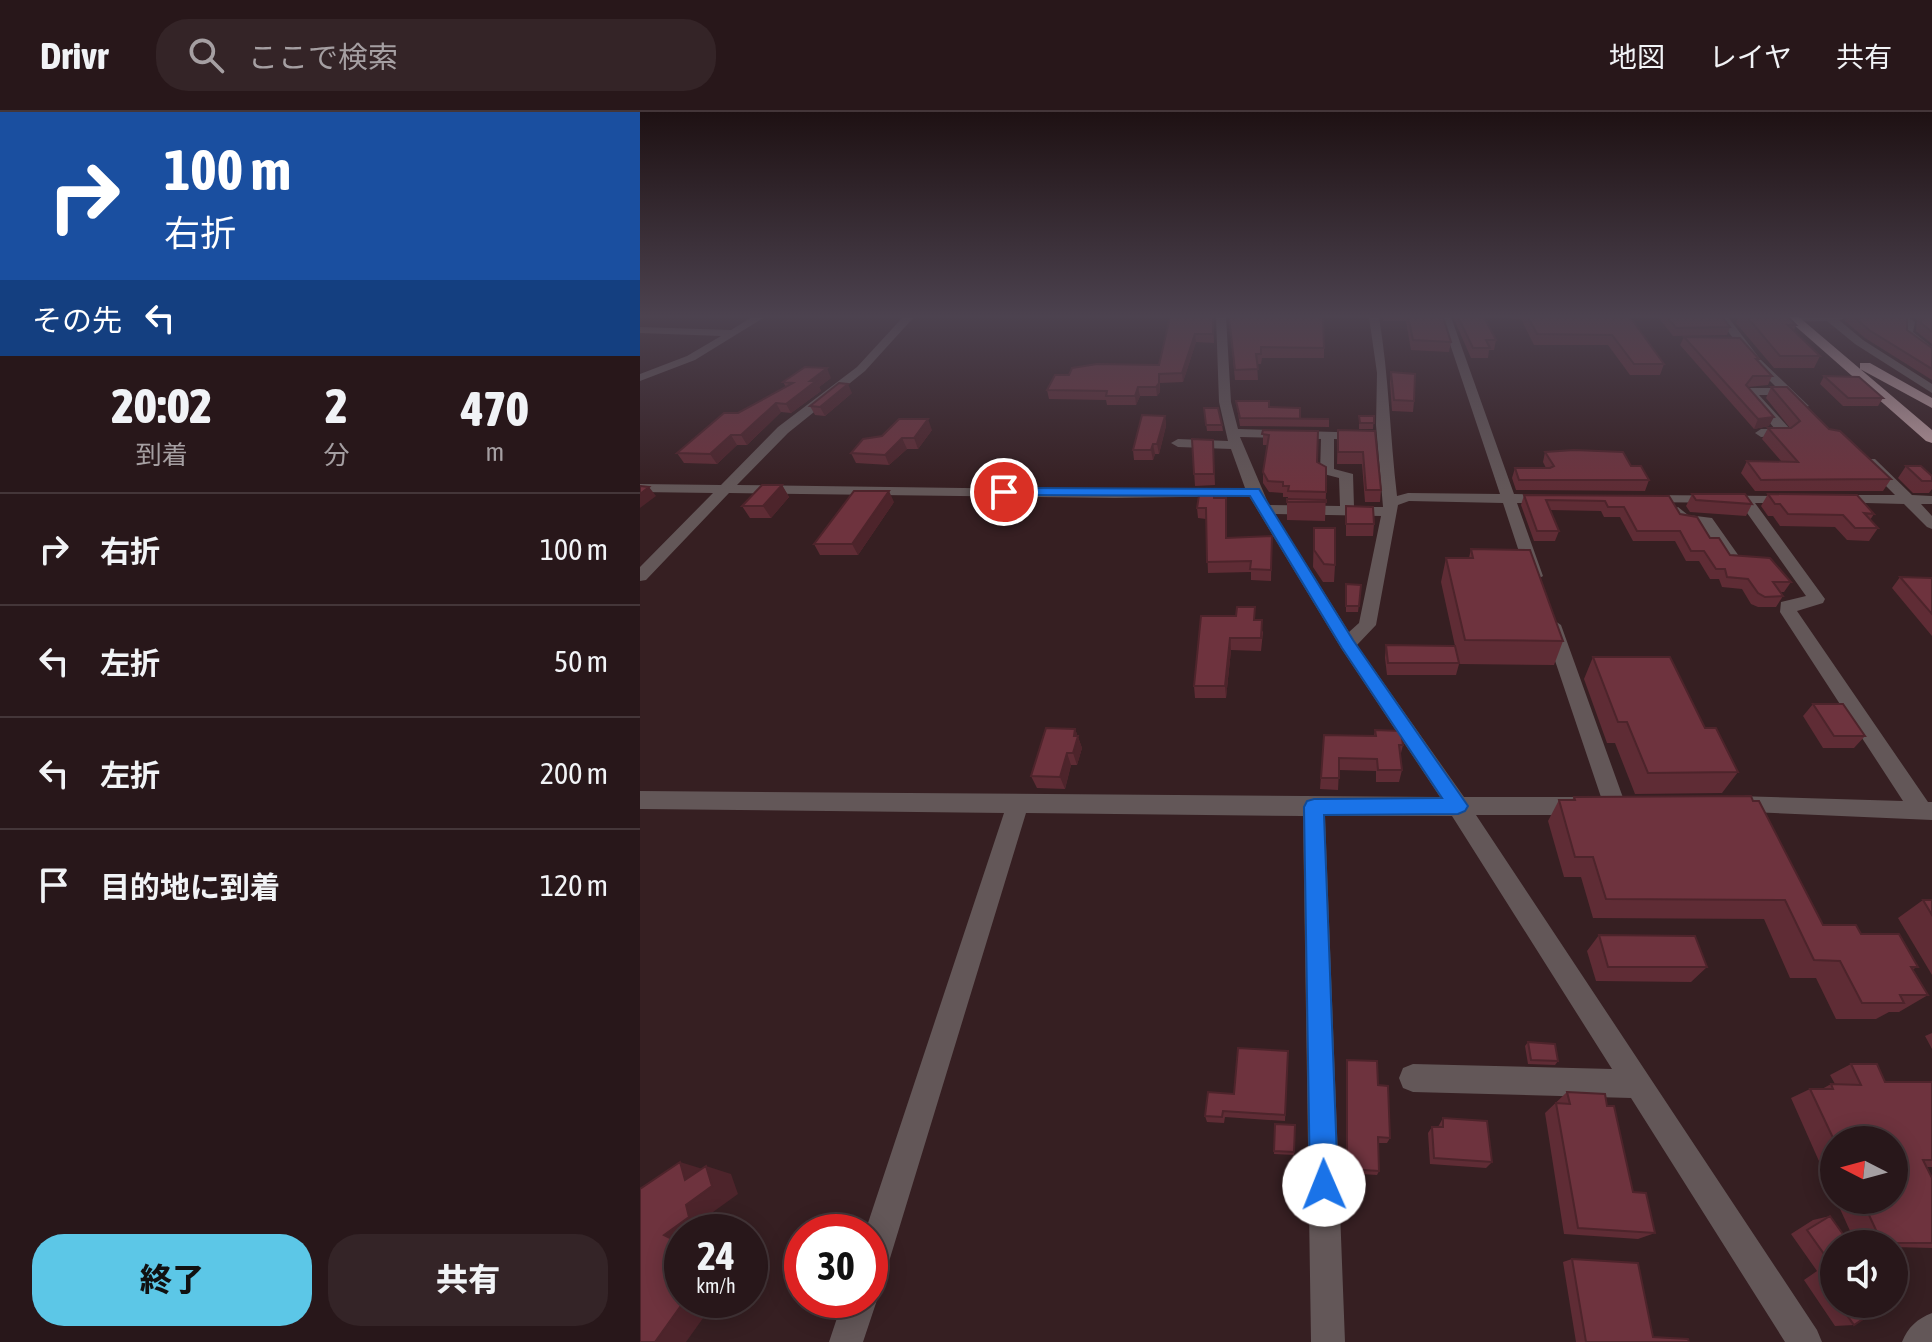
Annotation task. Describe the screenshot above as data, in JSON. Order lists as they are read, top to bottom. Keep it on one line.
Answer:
{"north":"left","page":{"header":"Drivr","search":"ここで検索","nav":["地図","レイヤ","共有"],"turn":["100 m","右折"],"then":"その先","eta":["20:02","到着","2","分","470","m"],"list":[{"name":"右折","value":"100 m"},{"name":"左折","value":"50 m"},{"name":"左折","value":"200 m"},{"name":"目的地に到着","value":"120 m"}],"speed":"24 km/h","limit":"30","buttons":["終了","共有"]}}
